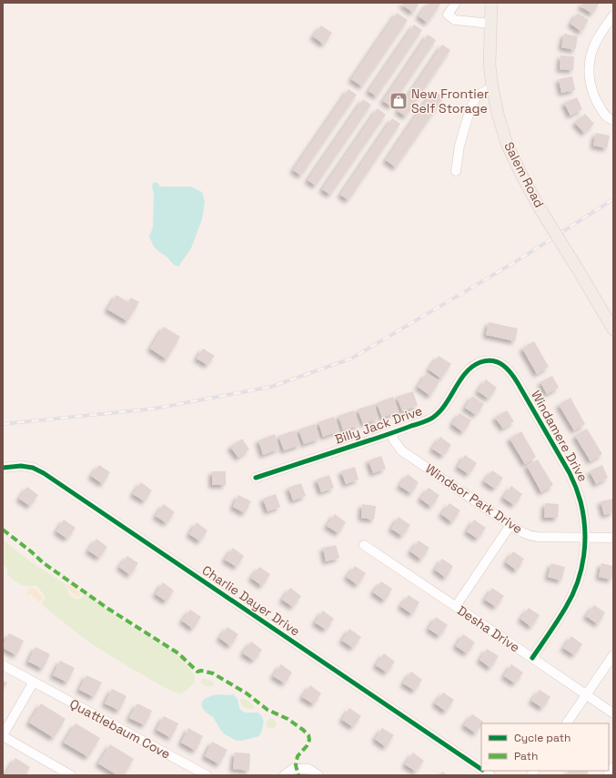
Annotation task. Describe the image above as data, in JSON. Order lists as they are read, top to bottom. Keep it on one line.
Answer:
{"streets":{"main road":["Salem Road"],"street":["Billy Jack Drive","Windamere Drive","Windsor Park Drive","Charlie Dayer Drive","Desha Drive","Quattlebaum Cove"]},"crossings":[["Billy Jack Drive","Windamere Drive"],["Billy Jack Drive","Windsor Park Drive"],["Windamere Drive","Windsor Park Drive"],["Windamere Drive","Desha Drive"]],"places":{"shop":["New Frontier Self Storage"]},"legend":["Cycle path","Path"]}
